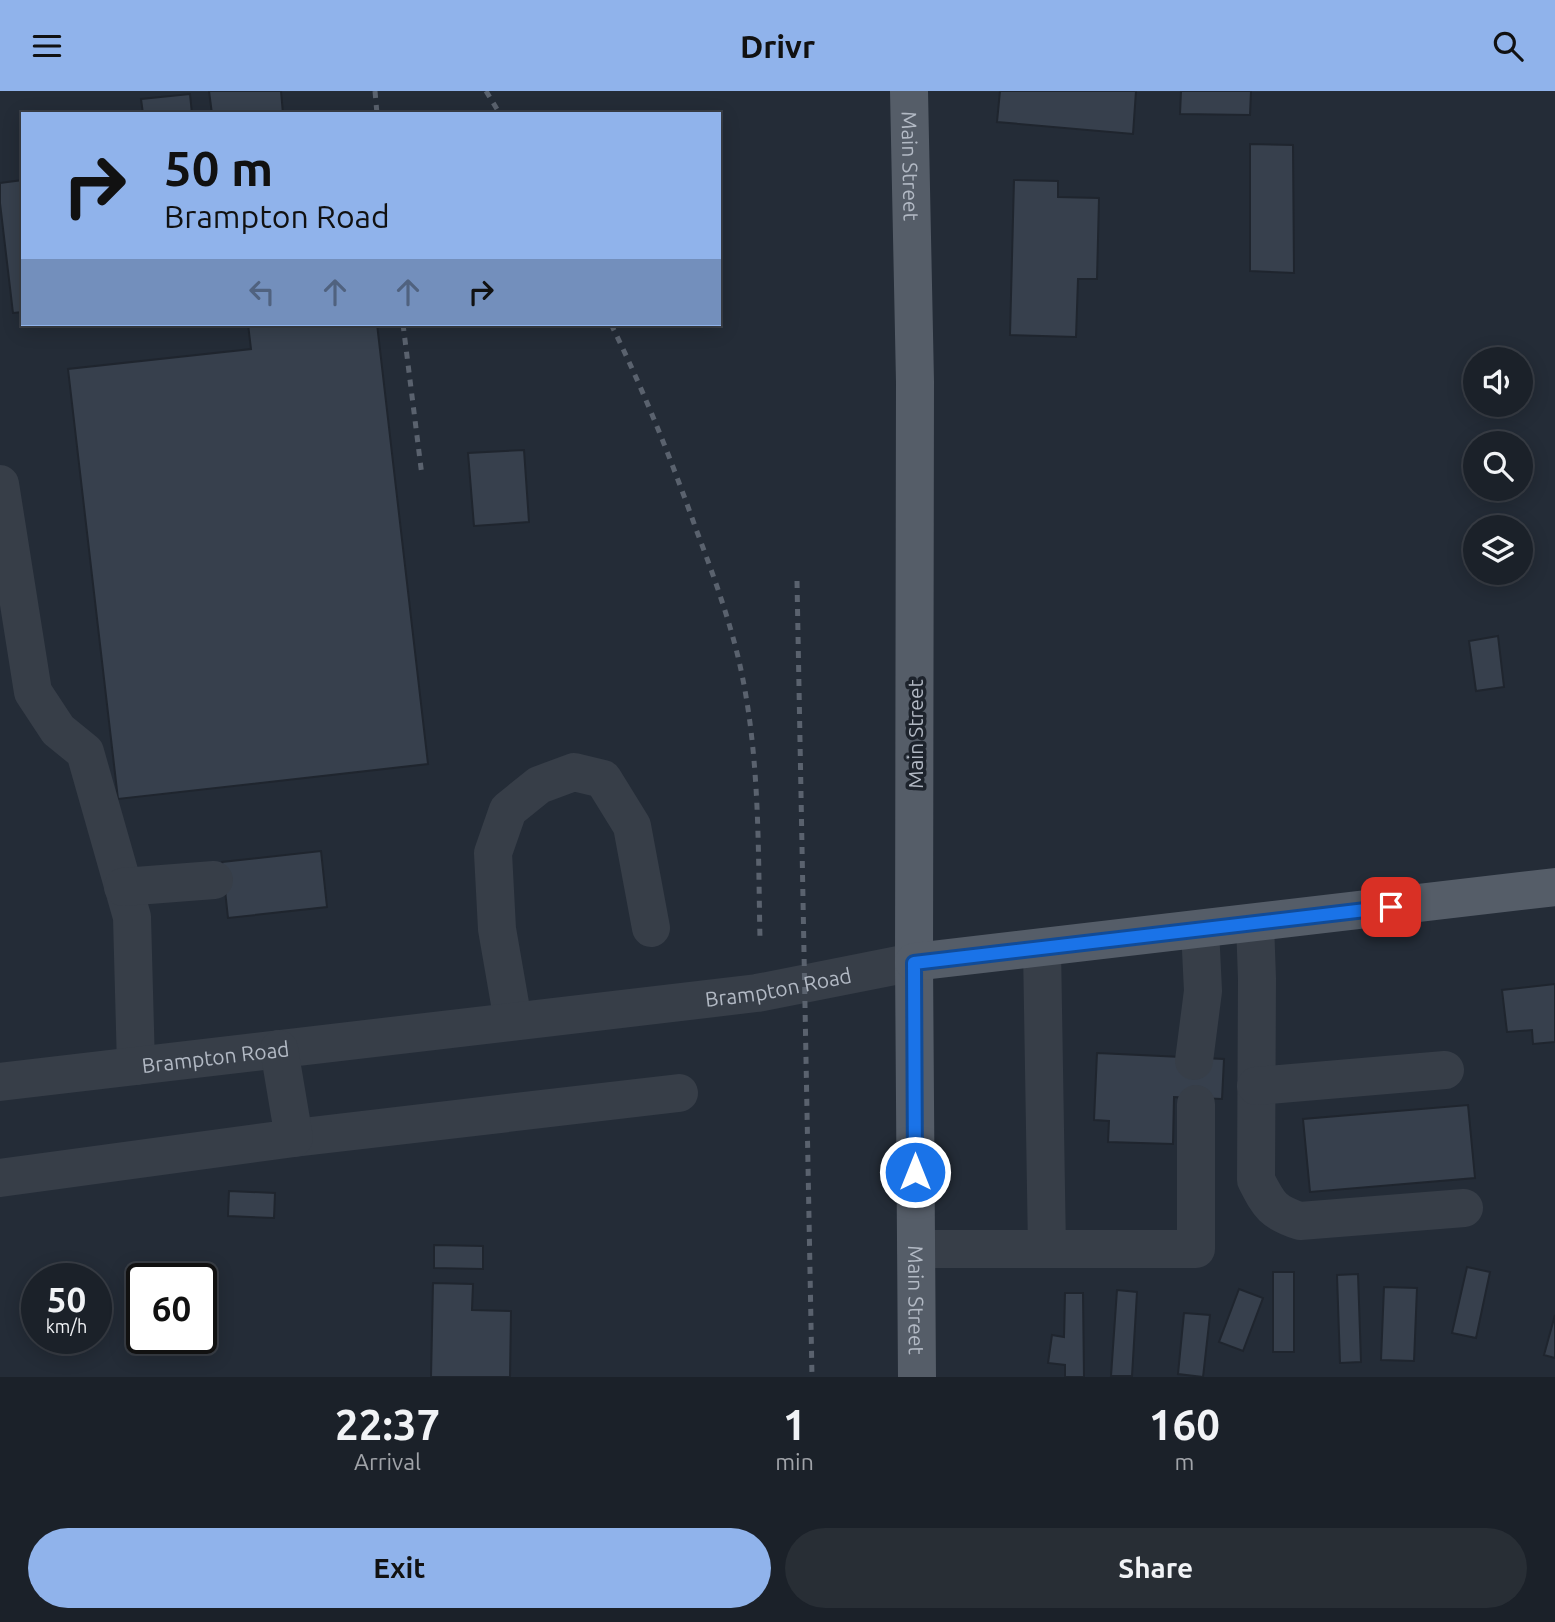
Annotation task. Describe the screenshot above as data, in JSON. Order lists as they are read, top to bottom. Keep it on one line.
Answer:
{"streets":{"main road":["Main Street","Brampton Road"]},"crossings":[["Main Street","Brampton Road"]],"page":{"header":"Drivr","turn":["50 m","Brampton Road"],"speed":"50 km/h","limit":"60","eta":["22:37","Arrival","1","min","160","m"],"buttons":["Exit","Share"]}}
